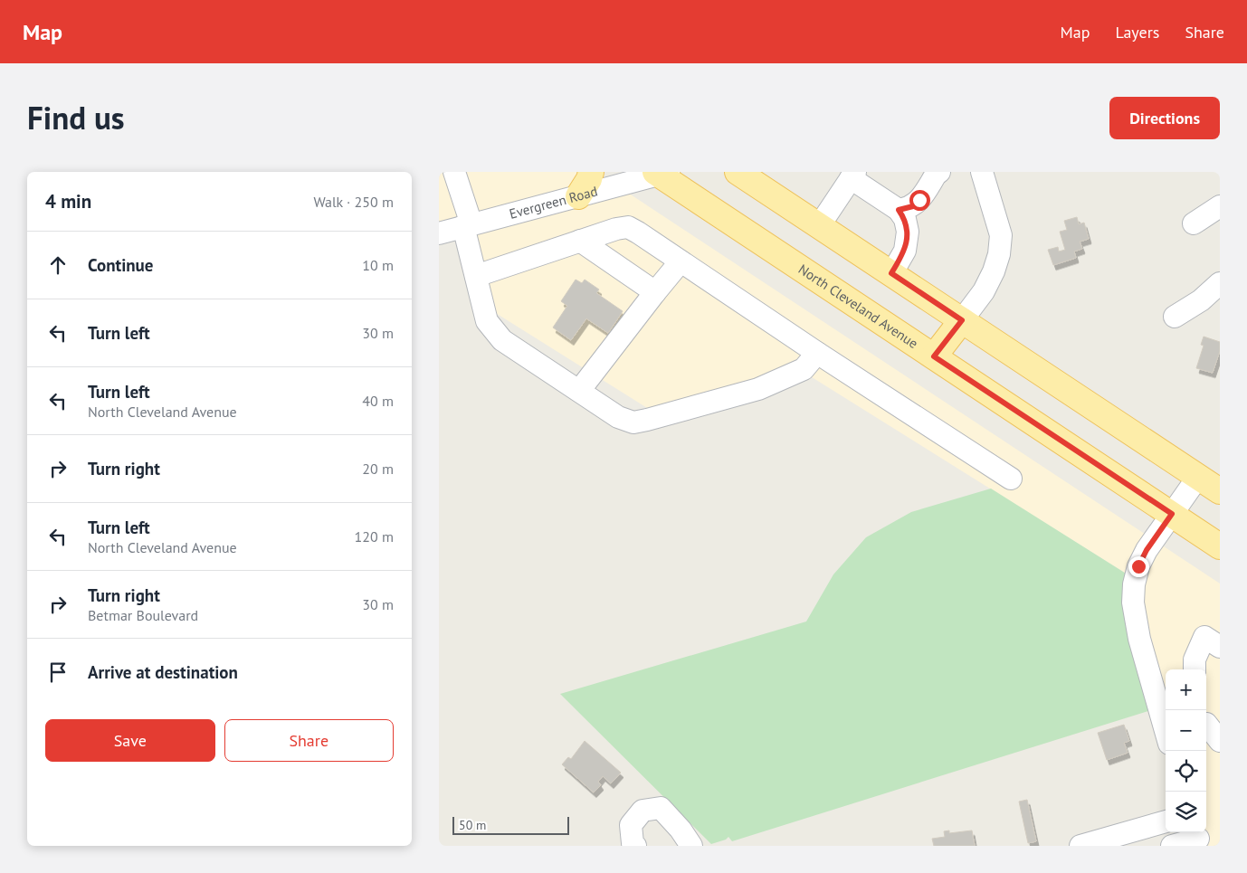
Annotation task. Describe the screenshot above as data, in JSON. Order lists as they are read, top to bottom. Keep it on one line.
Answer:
{"streets":{"main road":["North Cleveland Avenue"],"street":["Evergreen Road"]},"crossings":[["Evergreen Road","North Cleveland Avenue"]],"scale_bar":"50 m","page":{"header":"Map","nav":["Map","Layers","Share"],"title":"Find us","buttons":["Directions",["Save","Share"]],"heading":["4 min","Walk · 250 m"],"list":[["Continue","10 m"],["Turn left","30 m"],["Turn left","North Cleveland Avenue","40 m"],["Turn right","20 m"],["Turn left","North Cleveland Avenue","120 m"],["Turn right","Betmar Boulevard","30 m"],"Arrive at destination"],"map_buttons":["+","−"],"scale":"50 m"}}
